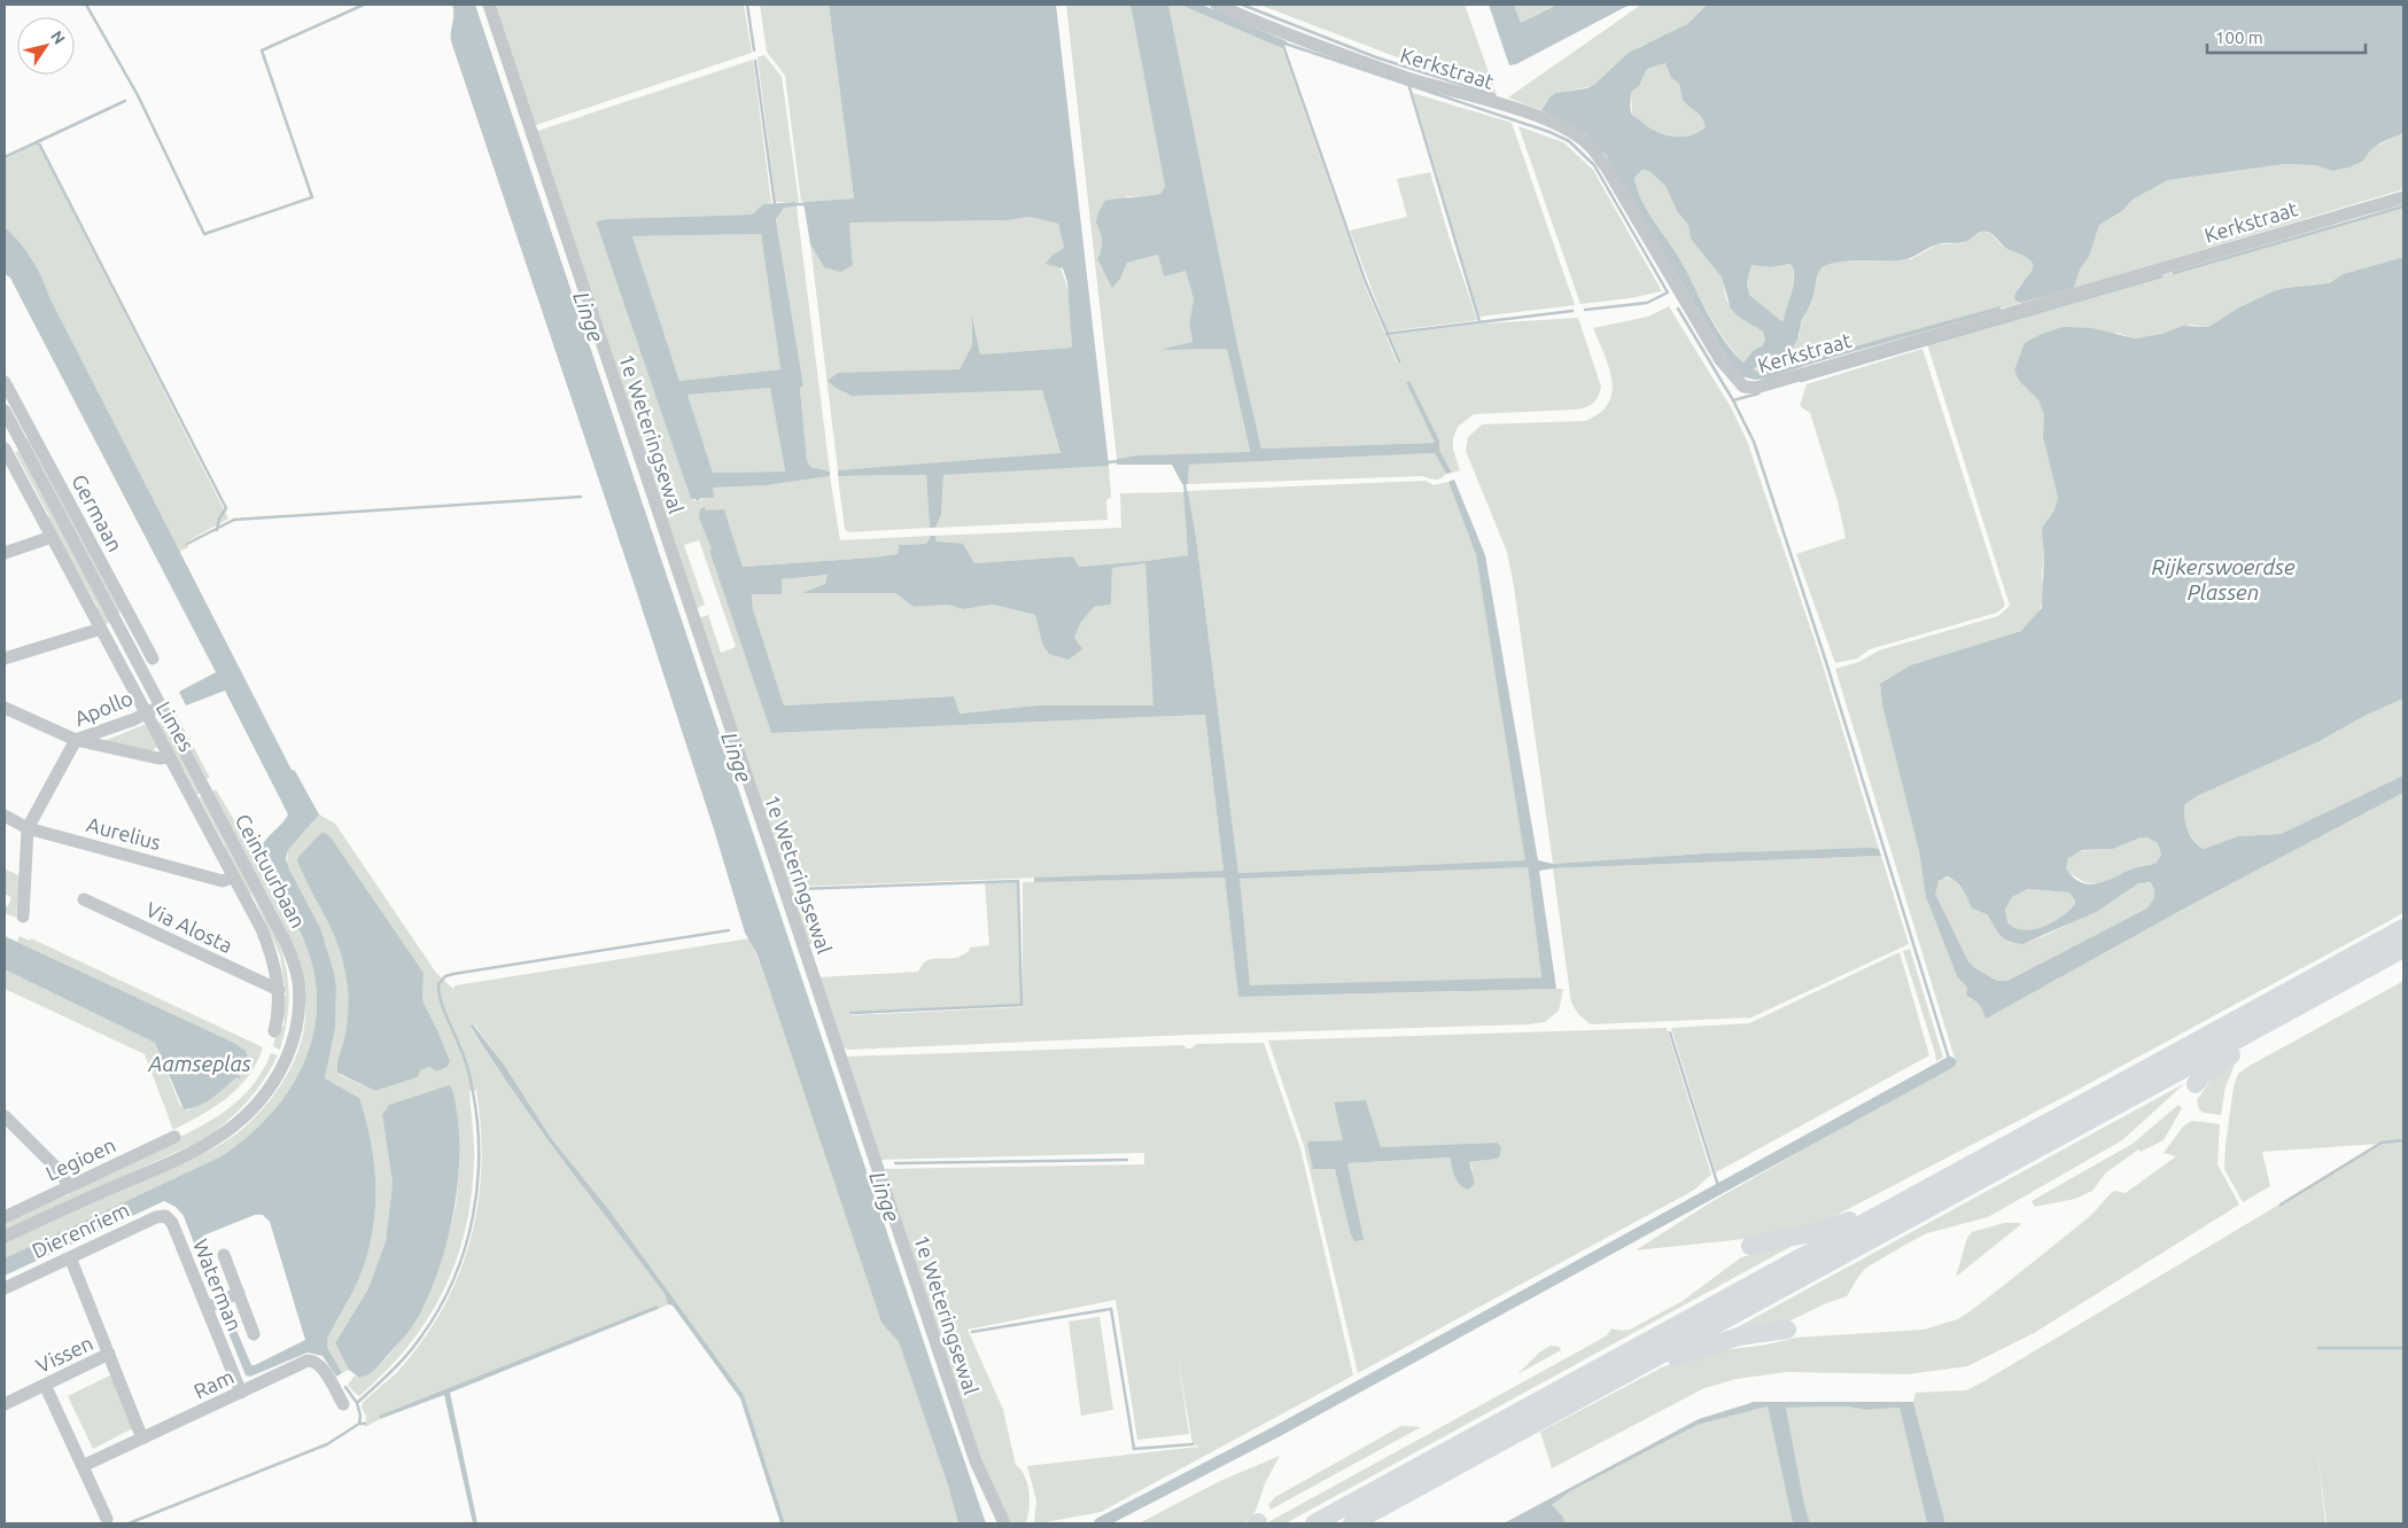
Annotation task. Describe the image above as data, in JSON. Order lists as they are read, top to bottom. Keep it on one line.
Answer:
{"streets":{"street":["Kerkstraat","1e Weteringsewal","Germaan","Apollo","Limes","Aurelius","Ceintuurbaan","Via Alosta","Legioen","Dierenriem","Waterman","Vissen","Ram"]},"crossings":[["Germaan","Ceintuurbaan"],["Apollo","Limes"],["Apollo","Aurelius"],["Apollo","Ceintuurbaan"],["Limes","Aurelius"],["Limes","Via Alosta"],["Dierenriem","Waterman"],["Dierenriem","Vissen"],["Waterman","Ram"],["Vissen","Ram"]],"water":["Linge","Rijkerswoerdse Plassen","Aamseplas"],"scale_bar":"100 m","north":"top right"}
